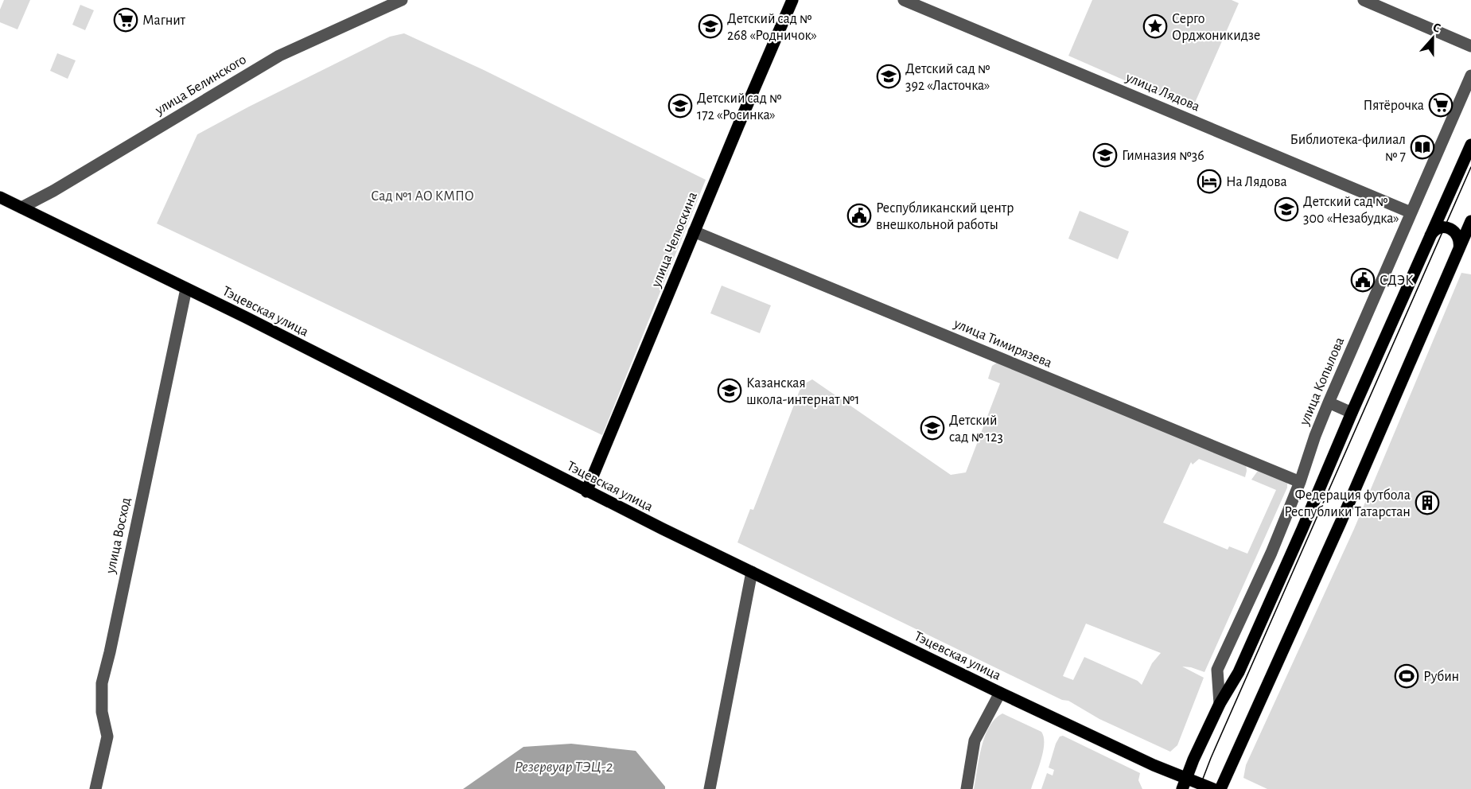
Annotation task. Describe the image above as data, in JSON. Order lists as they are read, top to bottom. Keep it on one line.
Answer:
{"streets":{"main road":["улица Челюскина","Тэцевская улица","улица Копылова"],"street":["улица Белинского","улица Лядова","улица Тимирязева","улица Восход"]},"crossings":[["улица Белинского","Тэцевская улица"],["улица Лядова","улица Копылова"],["улица Челюскина","Тэцевская улица"],["улица Челюскина","улица Тимирязева"],["Тэцевская улица","улица Копылова"],["Тэцевская улица","улица Восход"],["улица Тимирязева","улица Копылова"]],"water":["Резервуар ТЭЦ-2"],"parks":["Сад №1 АО КМПО"],"places":{"supermarket":["Магнит","Пятёрочка"],"school or university":["Детский сад № 268 «Родничок»","Детский сад № 392 «Ласточка»","Детский сад № 172 «Росинка»","Гимназия №36","Детский сад № 300 «Незабудка»","Казанская школа-интернат №1","Детский сад № 123"],"place":["Серго Орджоникидзе"],"library":["Библиотека-филиал № 7"],"hotel":["На Лядова"],"public building":["Республиканский центр внешкольной работы","СДЭК"],"building":["Федерация футбола Республики Татарстан"],"sports":["Рубин"]},"north":"top"}
